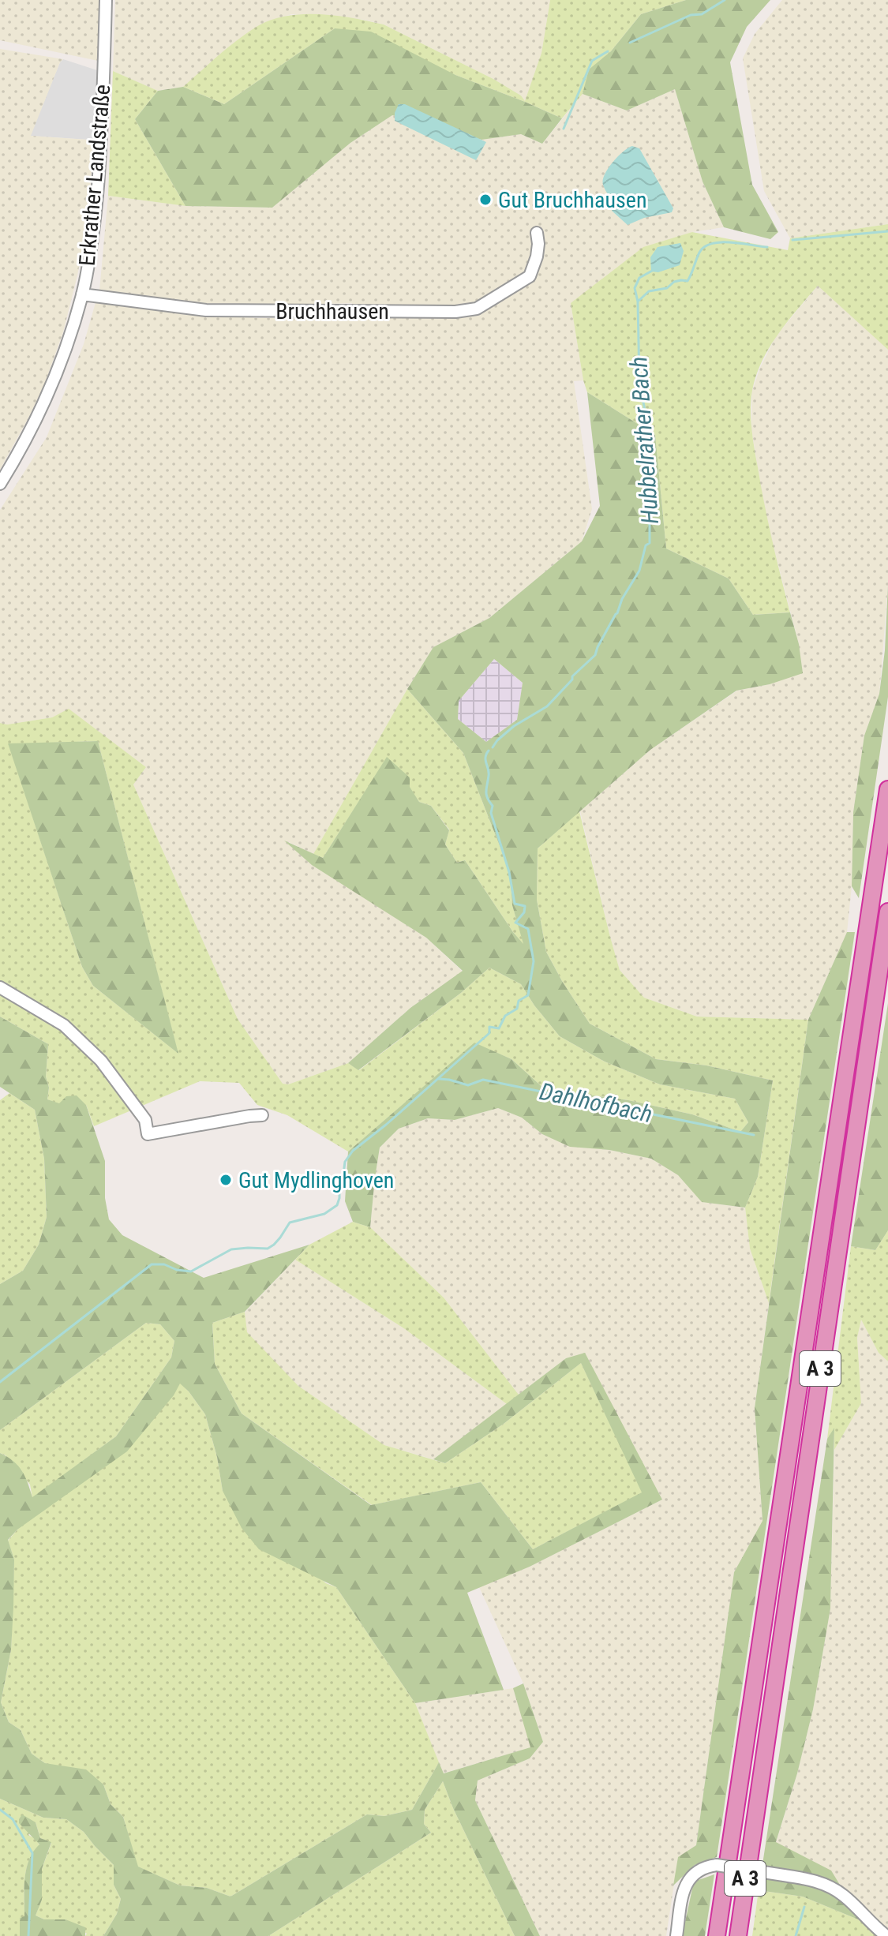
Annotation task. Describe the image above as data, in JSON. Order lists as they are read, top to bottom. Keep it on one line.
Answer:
{"streets":{"highway":["A 3"],"street":["Erkrather Landstraße","Bruchhausen"]},"crossings":[["Erkrather Landstraße","Bruchhausen"]],"water":["Hubbelrather Bach","Dahlhofbach"],"places":["Gut Bruchhausen","Gut Mydlinghoven"]}
